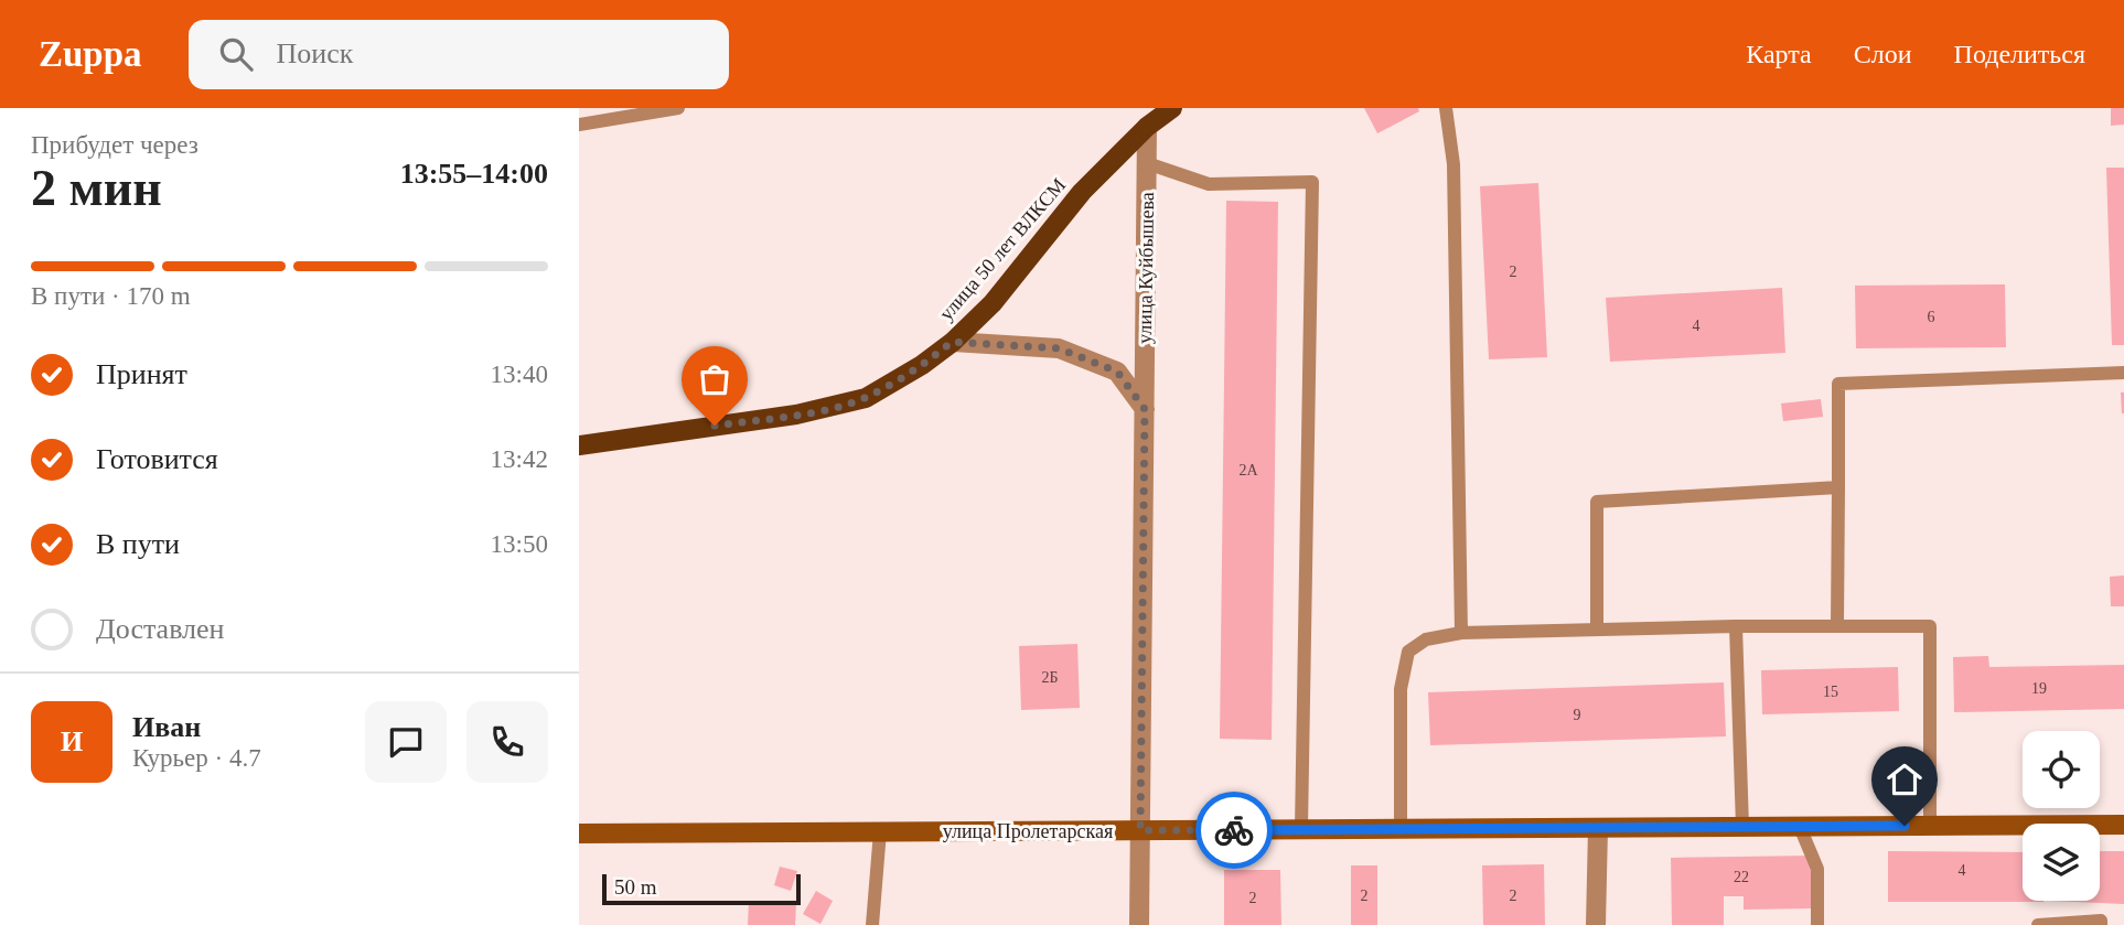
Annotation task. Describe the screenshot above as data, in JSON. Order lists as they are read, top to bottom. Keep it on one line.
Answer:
{"streets":{"main road":["улица 50 лет ВЛКСМ","улица Пролетарская"],"street":["улица Куйбышева"]},"crossings":[["улица 50 лет ВЛКСМ","улица Куйбышева"],["улица Куйбышева","улица Пролетарская"]],"house_numbers":["2","6","4","2А","2Б","19","15","9","4","22","2","2","2"],"scale_bar":"50 m","page":{"header":"Zuppa","search":"Поиск","nav":["Карта","Слои","Поделиться"],"heading":["2 мин","Прибудет через","13:55–14:00"],"panel":["Иван","Курьер · 4.7"],"bar":"В пути · 170 m","list":[["Принят","13:40"],["Готовится","13:42"],["В пути","13:50"],"Доставлен"],"round":"И","scale":"50 m"}}
